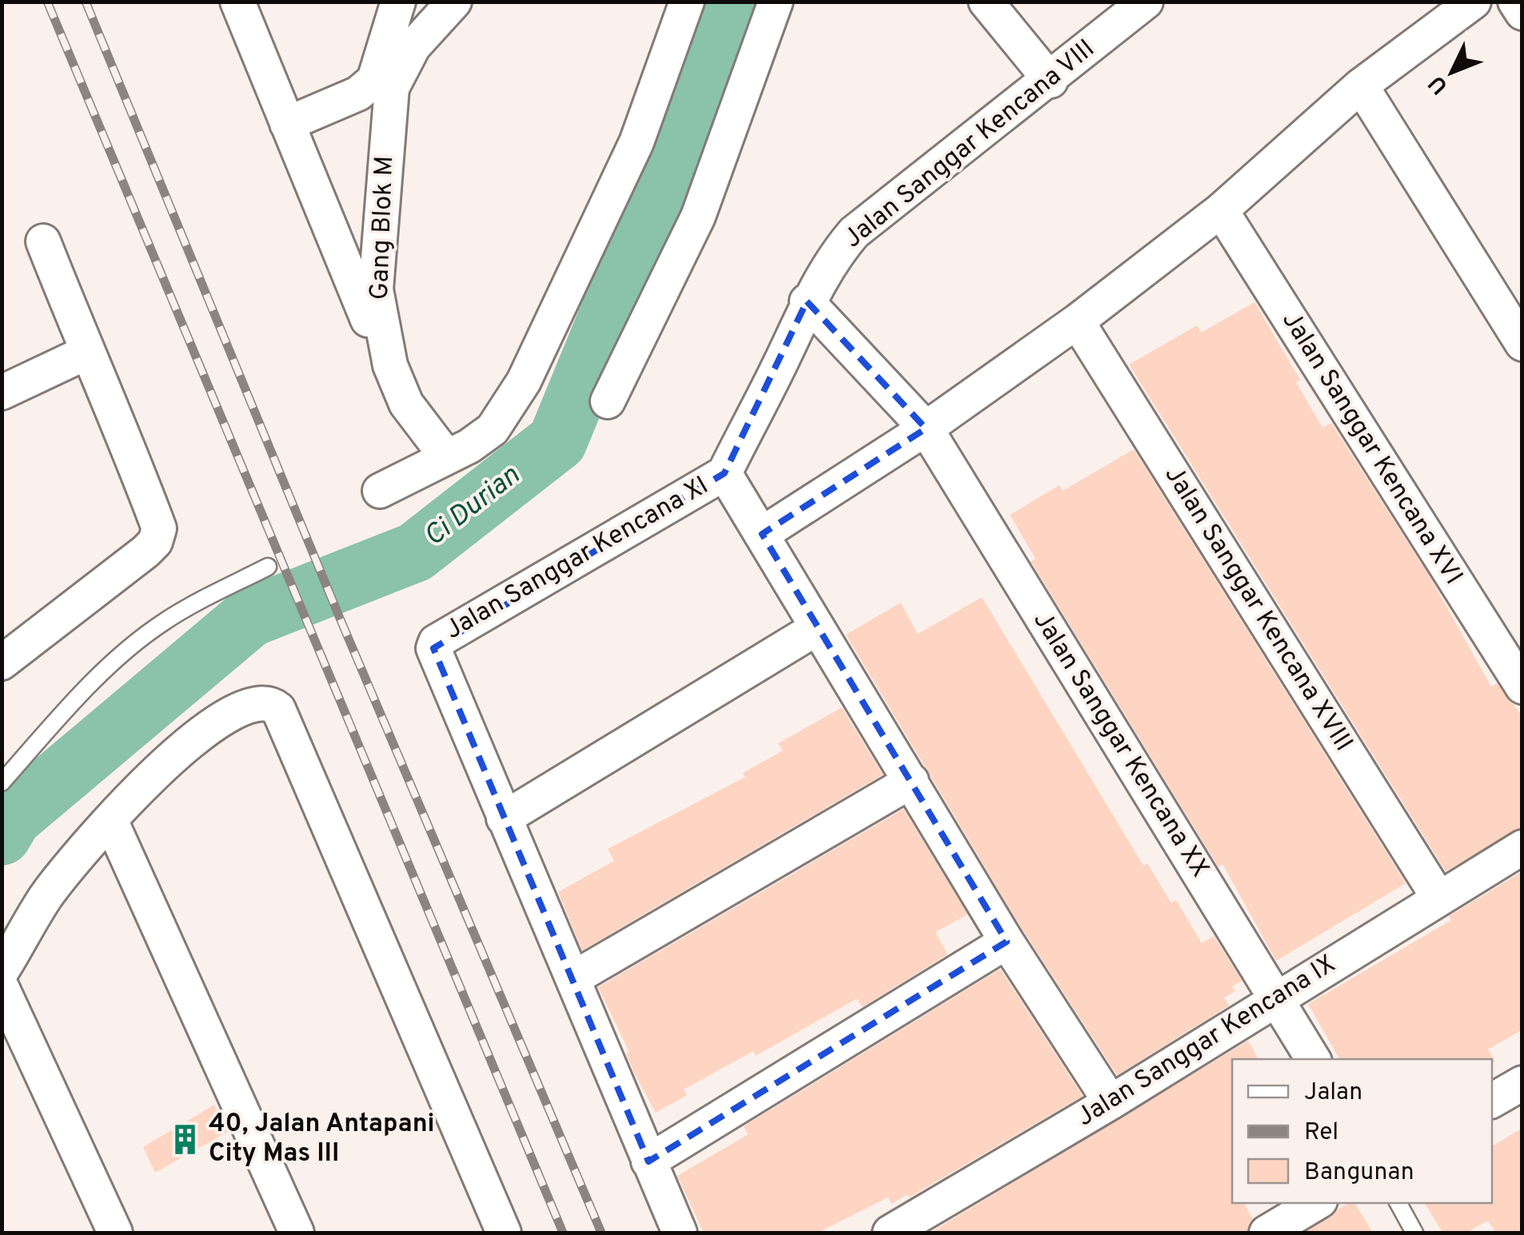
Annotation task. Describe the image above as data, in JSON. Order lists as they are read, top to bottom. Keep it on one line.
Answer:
{"streets":{"street":["Jalan Sanggar Kencana VIII","Gang Blok M","Jalan Sanggar Kencana XVI","Jalan Sanggar Kencana XI","Jalan Sanggar Kencana XVIII","Jalan Sanggar Kencana XX","Jalan Sanggar Kencana IX"]},"crossings":[["Jalan Sanggar Kencana VIII","Jalan Sanggar Kencana XI"],["Jalan Sanggar Kencana VIII","Jalan Sanggar Kencana XX"],["Jalan Sanggar Kencana XVIII","Jalan Sanggar Kencana IX"],["Jalan Sanggar Kencana XX","Jalan Sanggar Kencana IX"]],"water":["Ci Durian"],"places":{"building":["40, Jalan Antapani City Mas III"]},"legend":["Jalan","Rel","Bangunan"],"north":"bottom left"}
